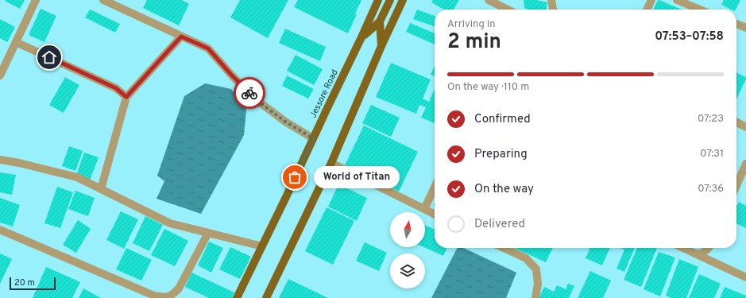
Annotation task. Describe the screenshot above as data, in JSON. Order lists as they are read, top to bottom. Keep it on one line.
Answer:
{"streets":{"main road":["Jessore Road"]},"places":["World of Titan"],"scale_bar":"20 m","north":"top","page":{"heading":["2 min","Arriving in","07:53–07:58"],"bar":"On the way · 110 m","list":[["Confirmed","07:23"],["Preparing","07:31"],["On the way","07:36"],"Delivered"],"bubble":"World of Titan","scale":"20 m"}}
